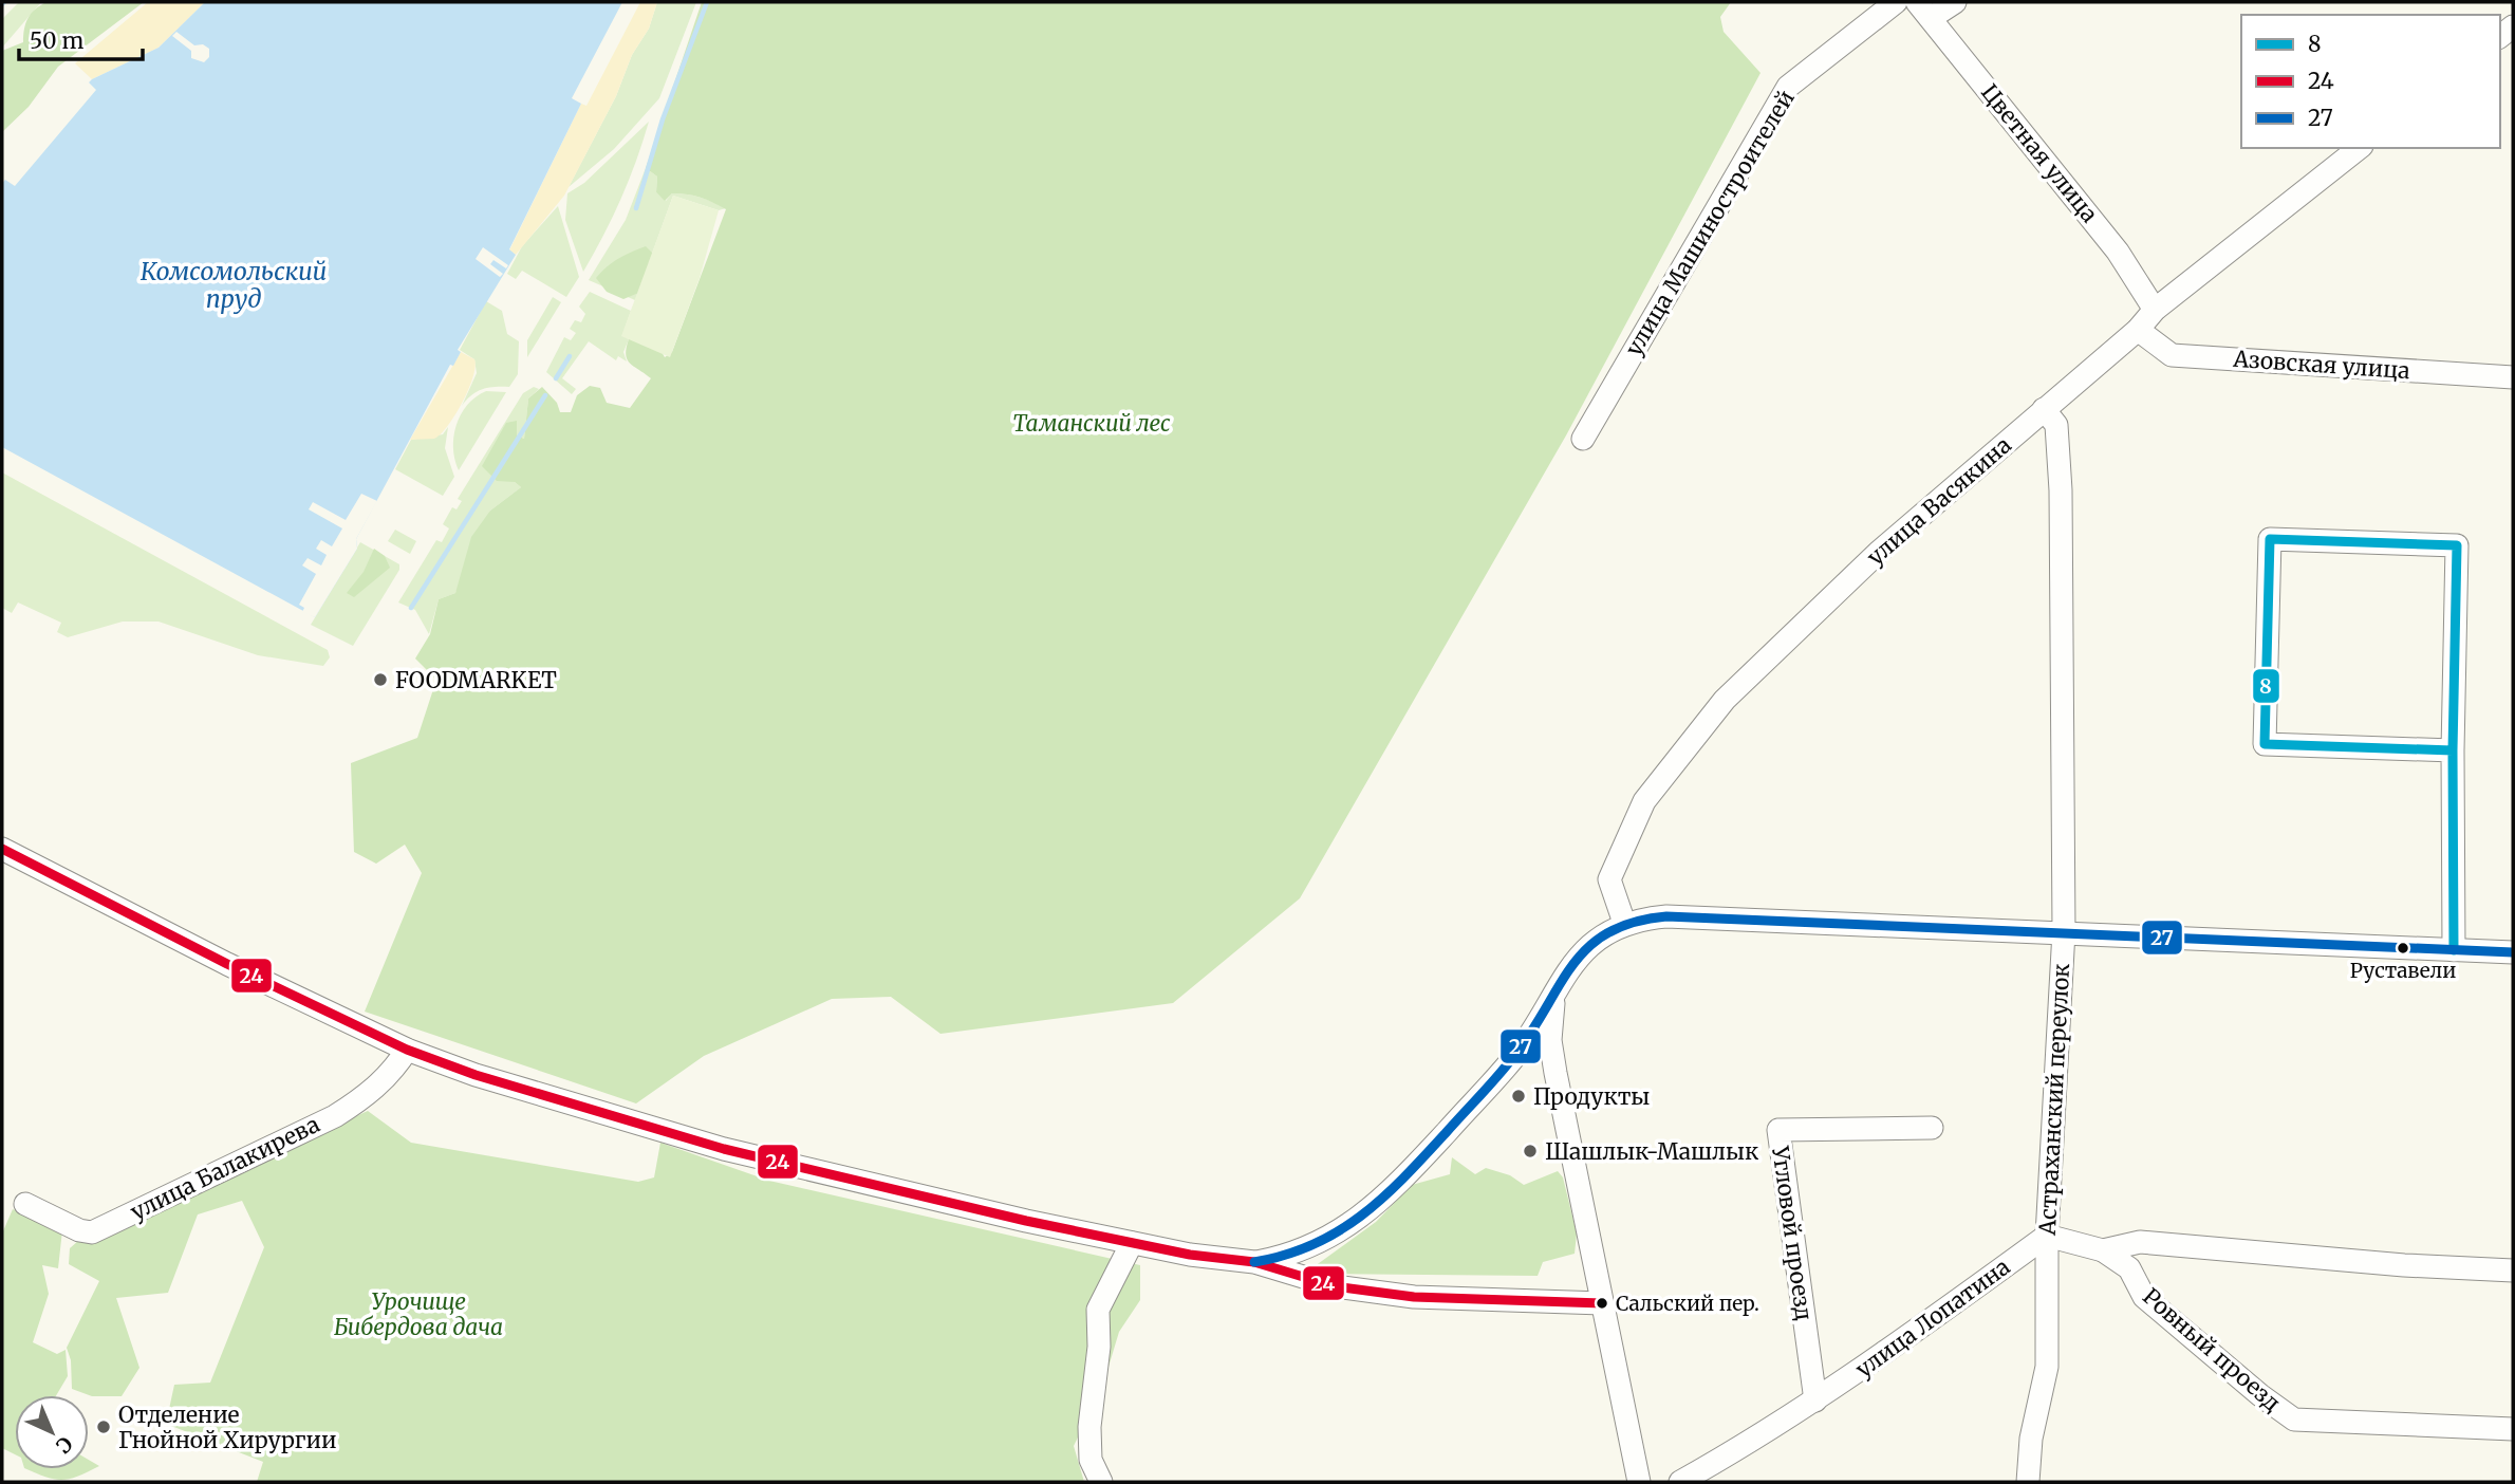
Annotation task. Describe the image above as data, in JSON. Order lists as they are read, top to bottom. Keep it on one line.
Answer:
{"streets":{"street":["Цветная улица","улица Машиностроителей","Азовская улица","улица Васякина","Астраханский переулок","улица Балакирева","Угловой проезд","улица Лопатина","Ровный проезд"]},"crossings":[["Цветная улица","улица Васякина"],["Азовская улица","улица Васякина"],["улица Васякина","Астраханский переулок"],["Астраханский переулок","улица Лопатина"],["Угловой проезд","улица Лопатина"]],"water":["Комсомольский пруд"],"parks":["Таманский лес","Урочище Бибердова дача"],"places":["FOODMARKET","Руставели","Продукты","Шашлык-Машлык","Сальский пер.","Отделение Гнойной Хирургии"],"lines":["transit line 8","transit line 24","transit line 27"],"legend":["8","24","27"],"scale_bar":"50 m","north":"bottom right"}
